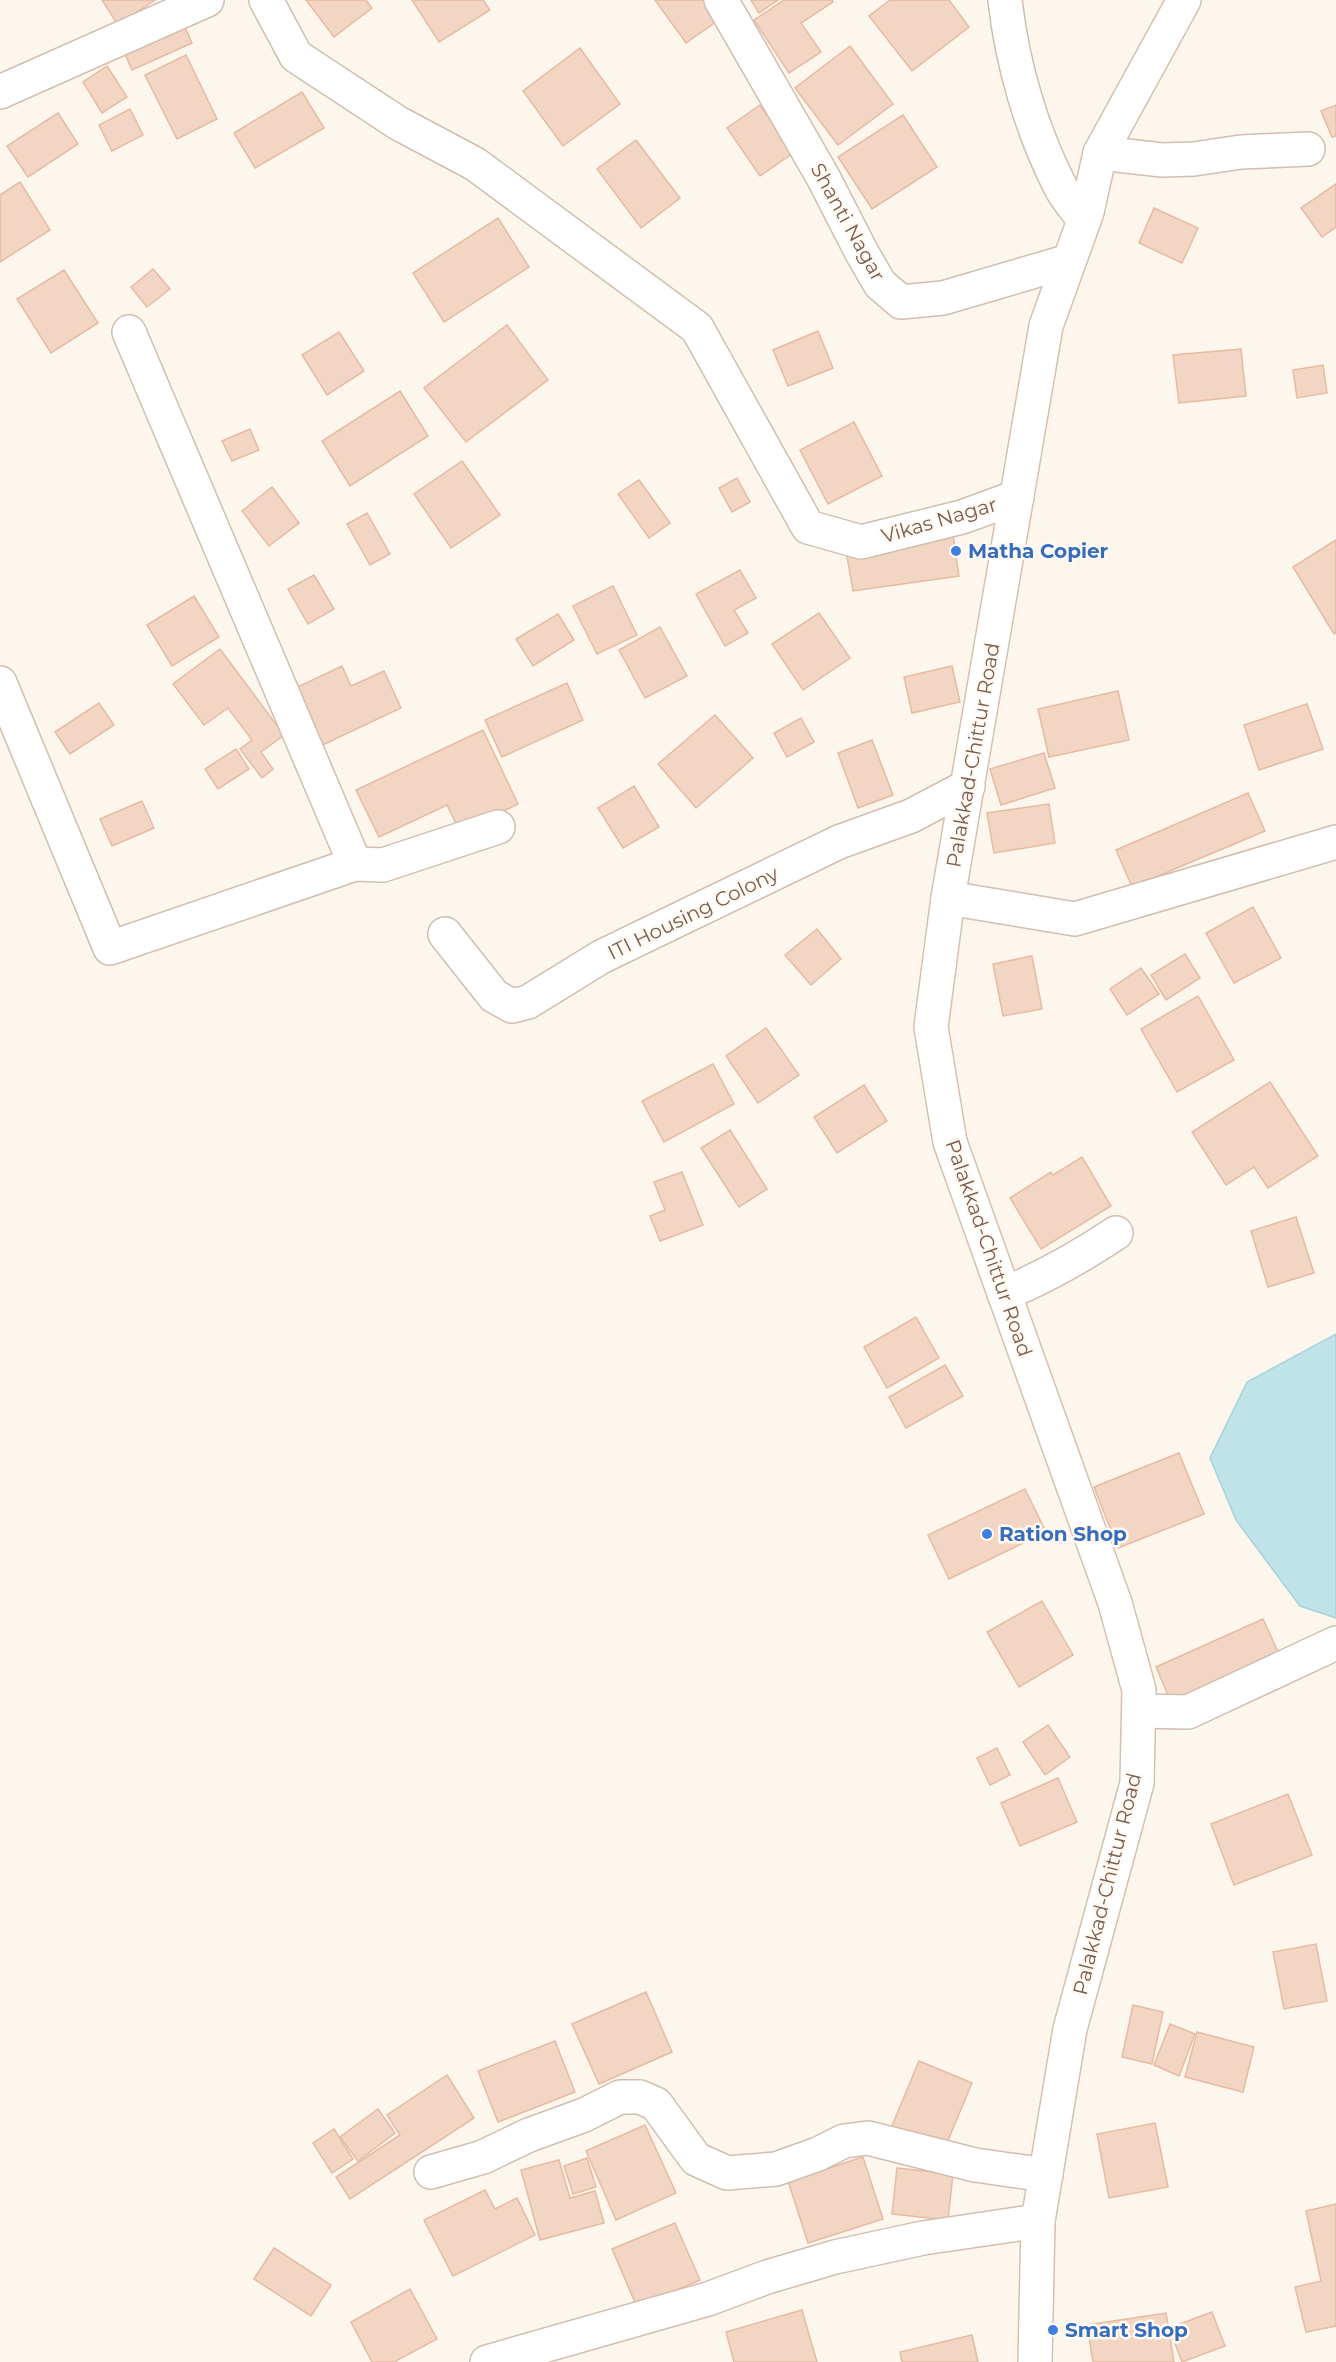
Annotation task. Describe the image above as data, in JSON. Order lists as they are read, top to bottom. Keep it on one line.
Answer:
{"streets":{"street":["Shanti Nagar","Vikas Nagar","Palakkad-Chittur Road","ITI Housing Colony"]},"crossings":[["Shanti Nagar","Palakkad-Chittur Road"],["Vikas Nagar","Palakkad-Chittur Road"],["Palakkad-Chittur Road","ITI Housing Colony"]],"places":["Matha Copier","Ration Shop","Smart Shop"]}
